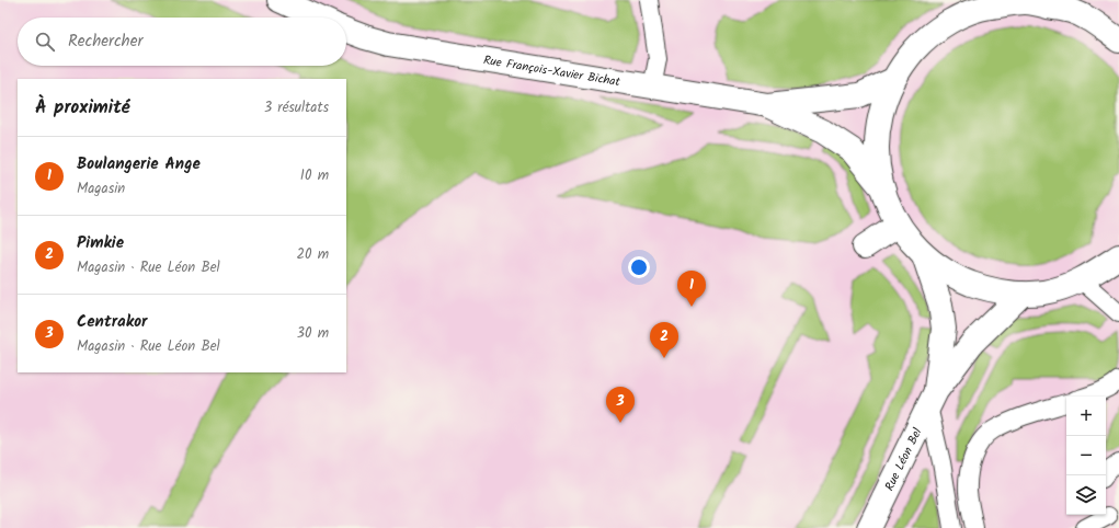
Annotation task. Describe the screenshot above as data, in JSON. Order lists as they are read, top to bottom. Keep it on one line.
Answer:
{"streets":{"street":["Rue François-Xavier Bichat","Rue Léon Bel"]},"page":{"search":"Rechercher","heading":["À proximité","3 résultats"],"list":[{"mark":"1","name":"Boulangerie Ange","note":"Magasin","value":"10 m"},{"mark":"2","name":"Pimkie","note":"Magasin · Rue Léon Bel","value":"20 m"},{"mark":"3","name":"Centrakor","note":"Magasin · Rue Léon Bel","value":"30 m"}],"pins":["1","2","3"],"map_buttons":["+","−"]}}
